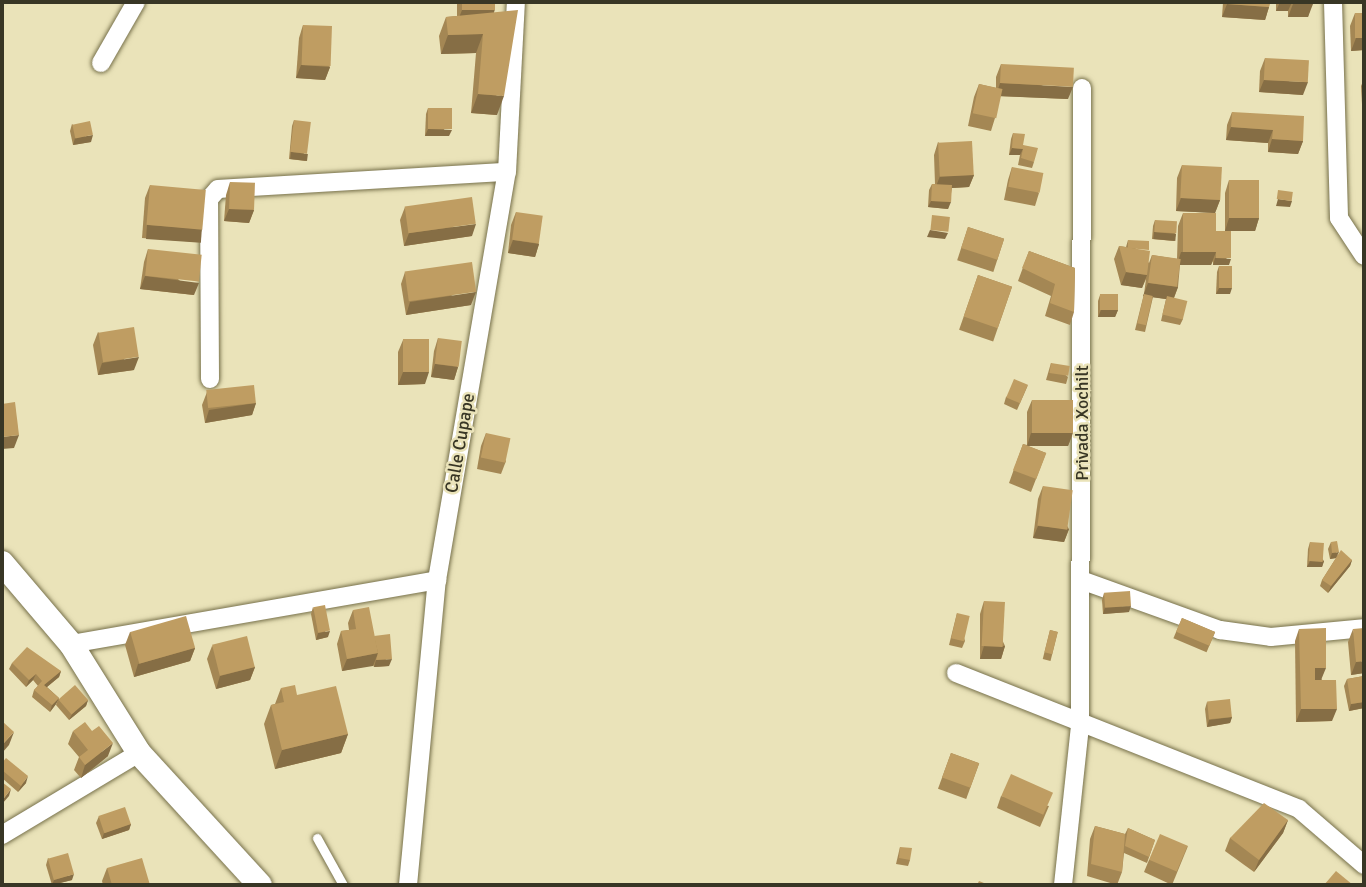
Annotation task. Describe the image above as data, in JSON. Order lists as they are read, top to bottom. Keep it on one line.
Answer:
{"streets":{"street":["Privada Xochilt","Calle Cupape"]}}
